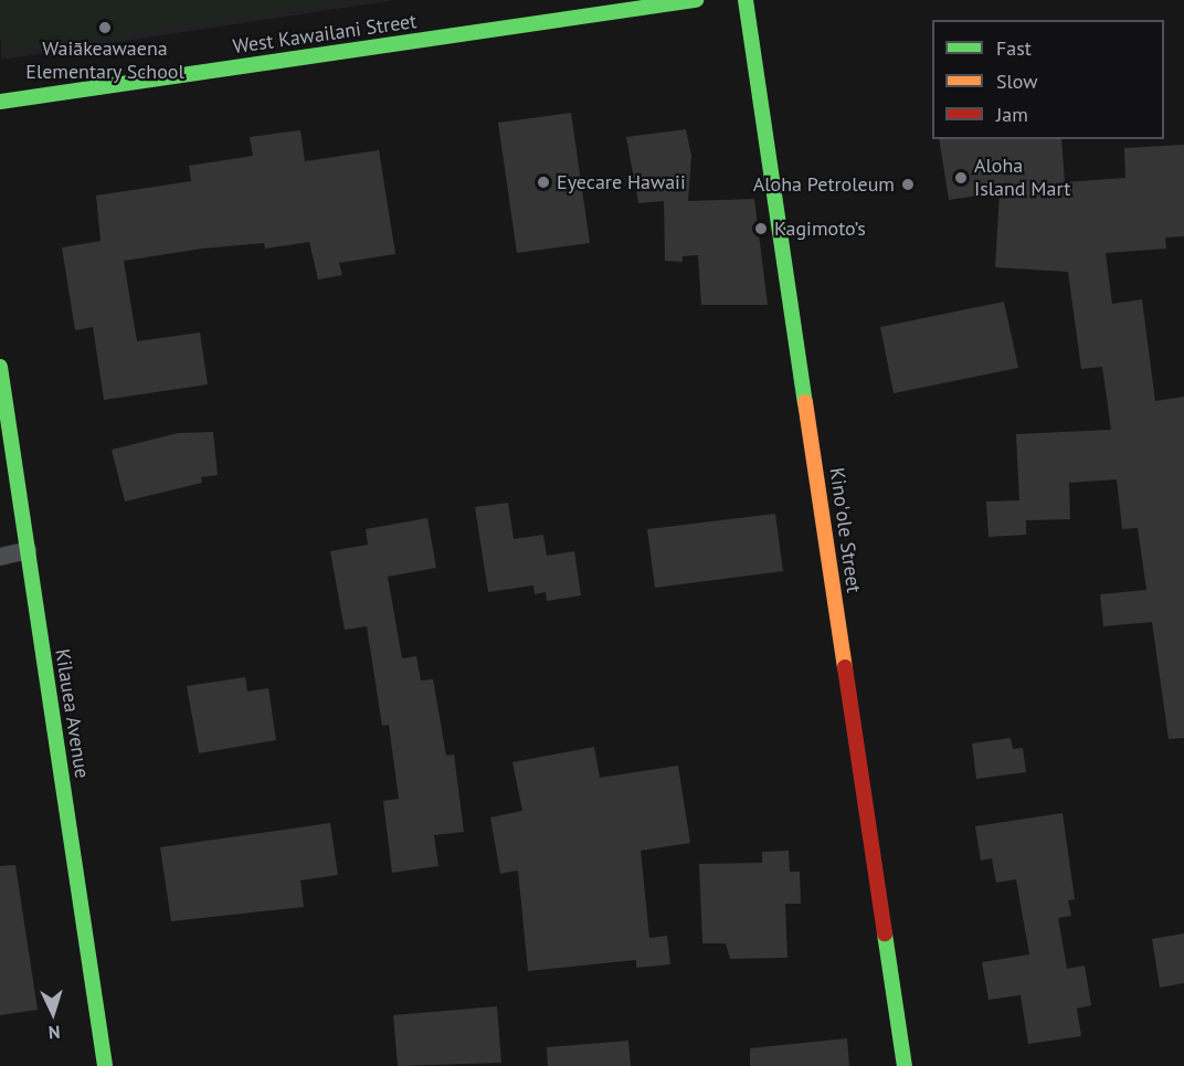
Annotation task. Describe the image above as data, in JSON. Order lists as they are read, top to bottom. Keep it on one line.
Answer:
{"streets":{"street":["West Kawailani Street","Kinoʻole Street","Kilauea Avenue"]},"places":["Waiākeawaena Elementary School","Aloha Island Mart","Eyecare Hawaii","Aloha Petroleum","Kagimoto’s"],"legend":["Fast","Slow","Jam"],"north":"bottom"}
